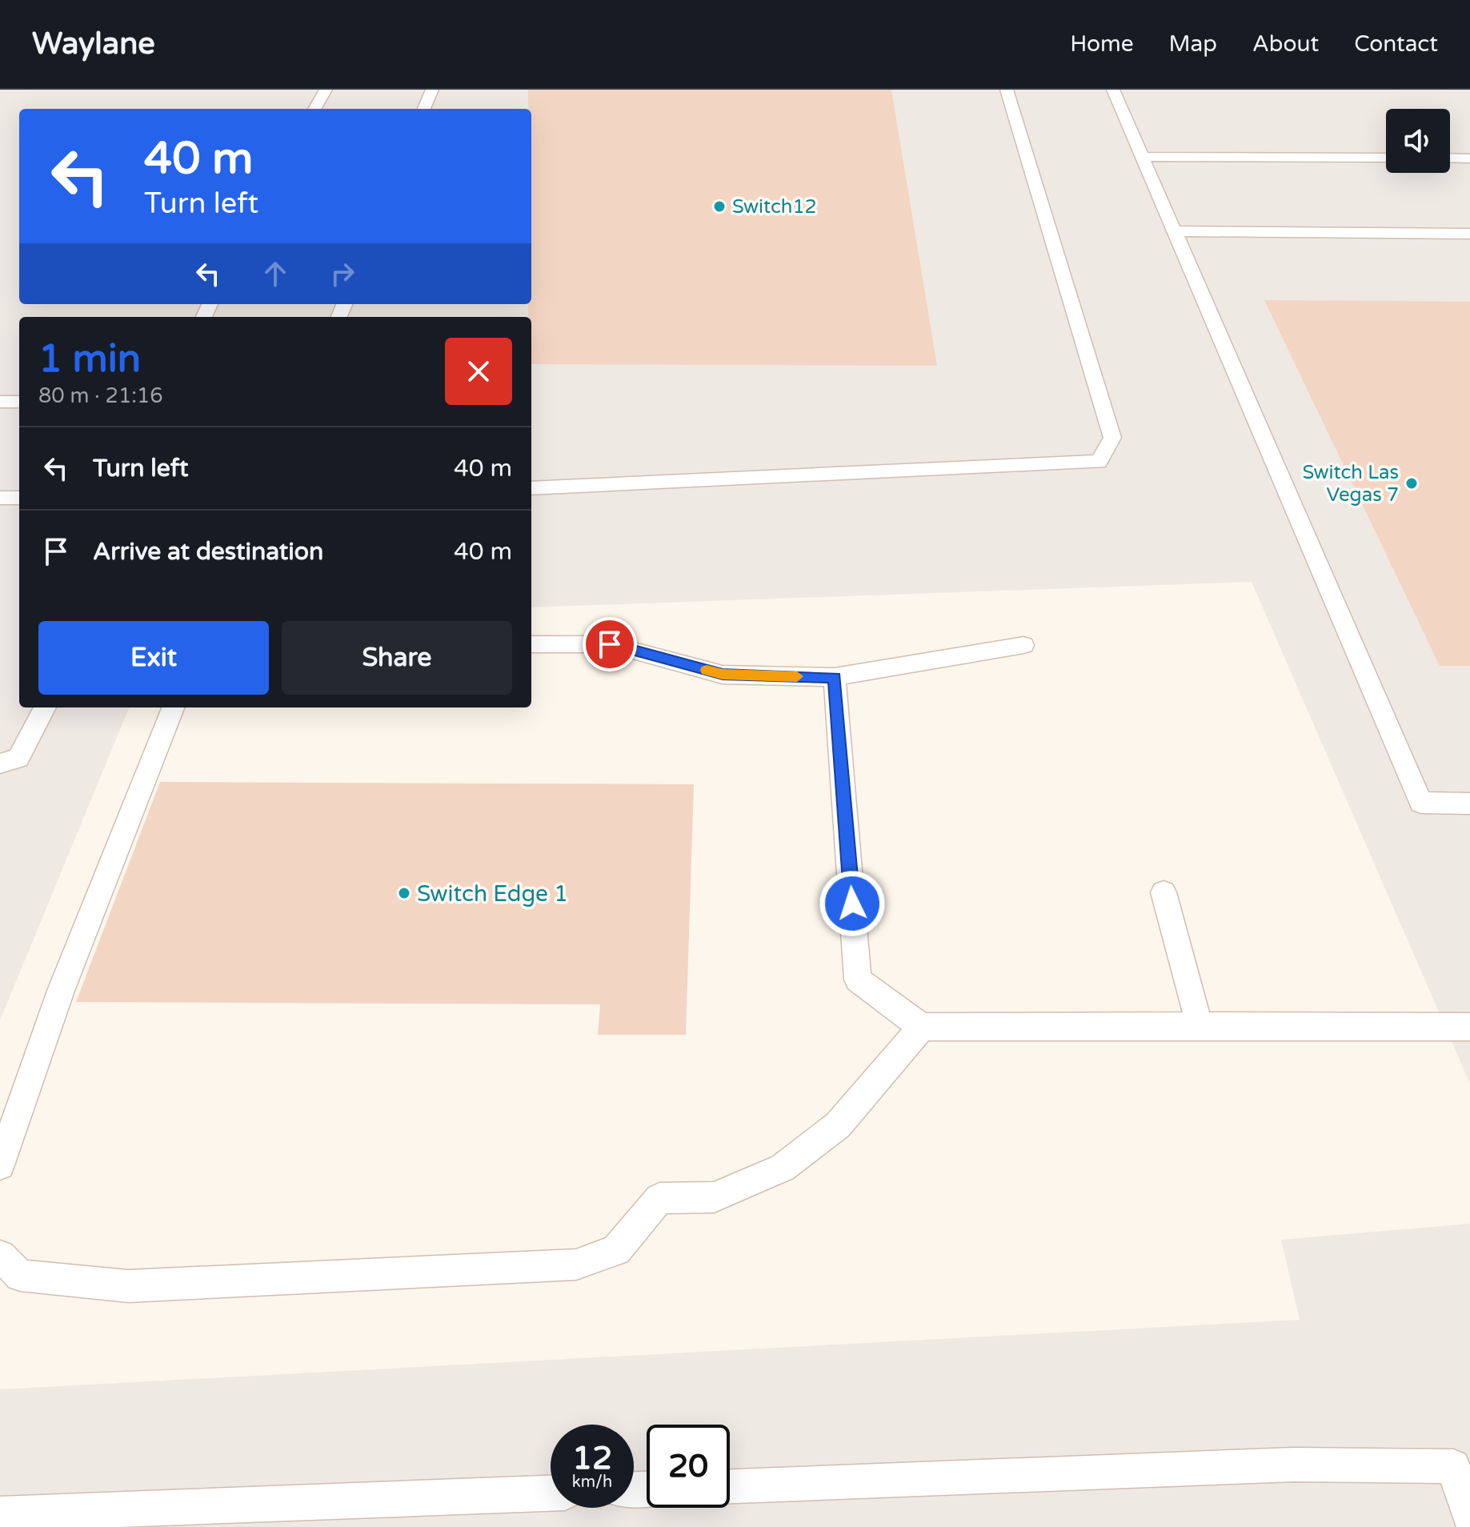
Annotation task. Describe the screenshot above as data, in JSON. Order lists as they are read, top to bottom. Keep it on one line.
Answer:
{"places":["Switch12","Switch Las Vegas 7","Switch Edge 1"],"page":{"header":"Waylane","nav":["Home","Map","About","Contact"],"turn":["40 m","Turn left"],"heading":["1 min","80 m · 21:16"],"list":[{"name":"Turn left","value":"40 m"},{"name":"Arrive at destination","value":"40 m"}],"buttons":["Exit","Share"],"speed":"12 km/h","limit":"20"}}
